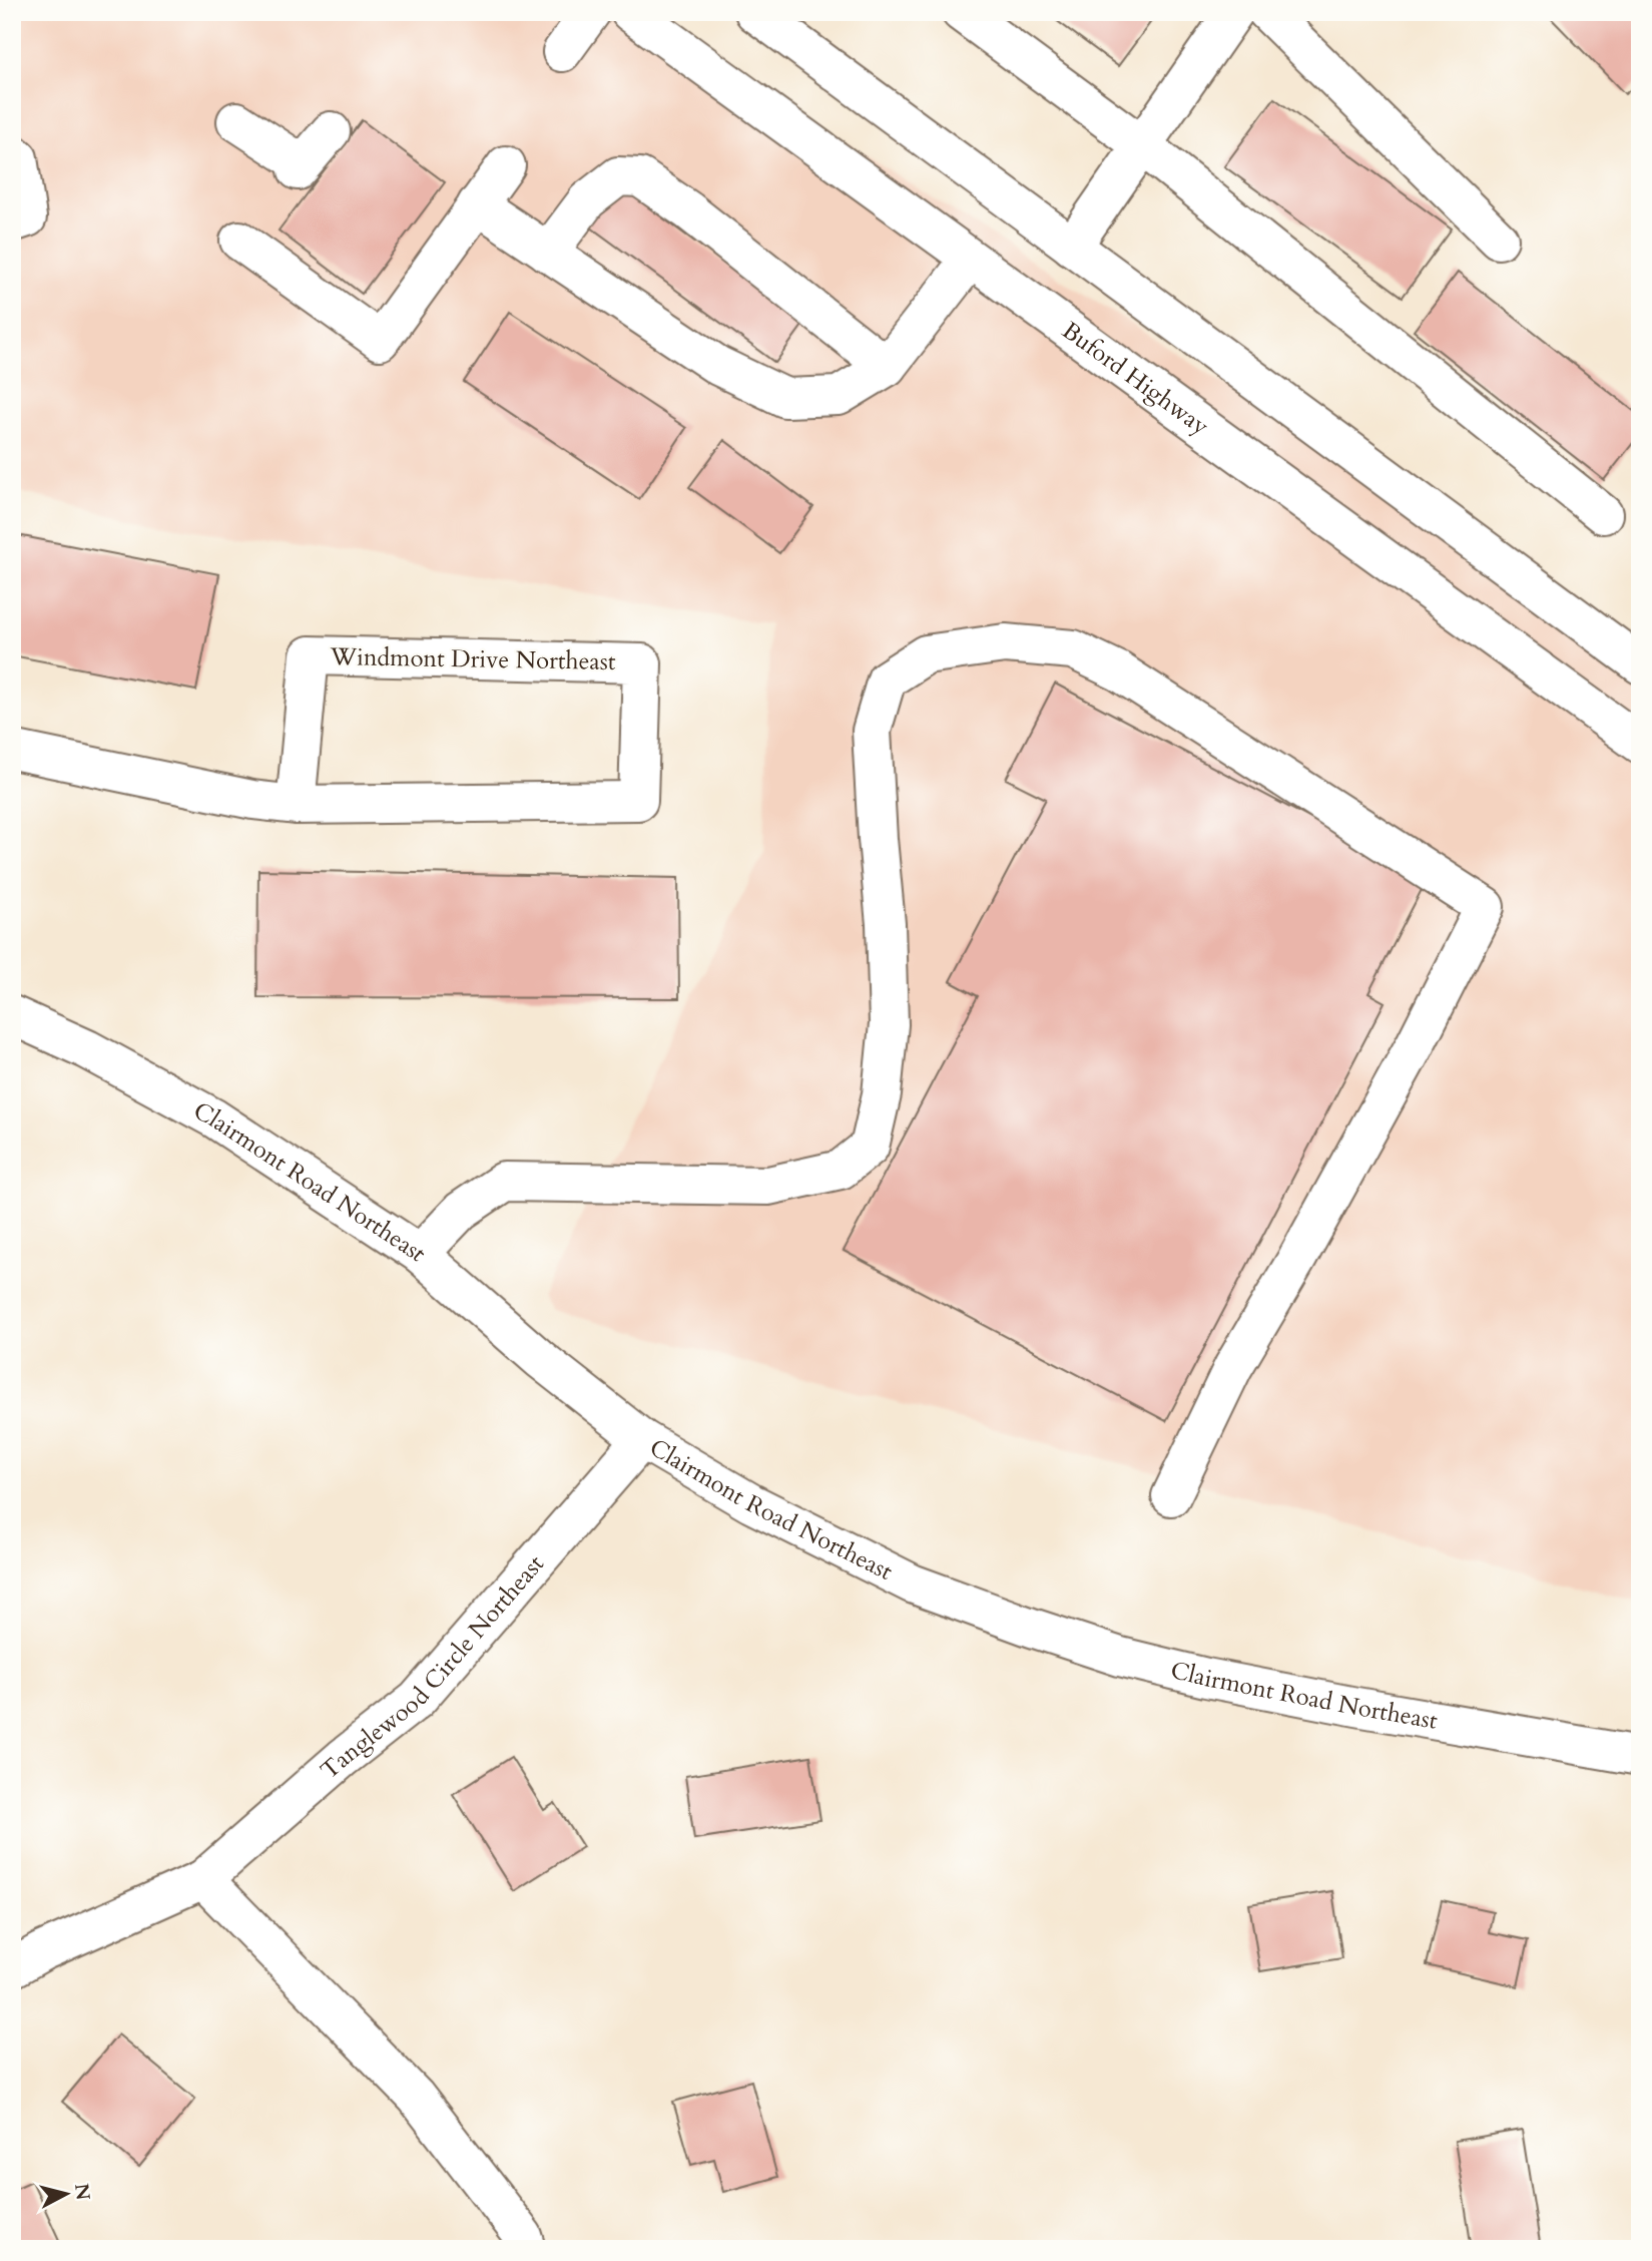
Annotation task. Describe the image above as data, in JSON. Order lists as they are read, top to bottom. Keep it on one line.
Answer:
{"streets":{"main road":["Buford Highway","Windmont Drive Northeast","Clairmont Road Northeast","Tanglewood Circle Northeast"]},"crossings":[["Clairmont Road Northeast","Tanglewood Circle Northeast"]],"north":"right"}
